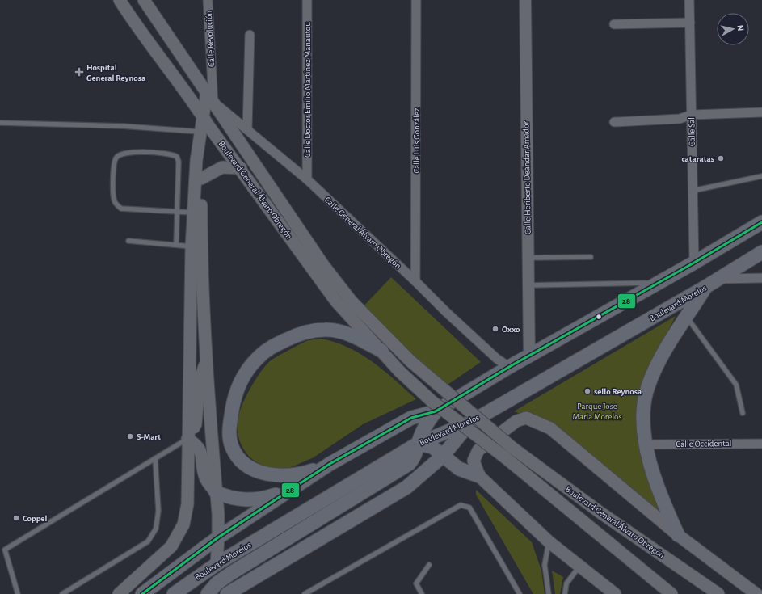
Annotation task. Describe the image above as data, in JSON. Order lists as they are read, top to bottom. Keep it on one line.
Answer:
{"streets":{"main road":["Boulevard General Álvaro Obregón","Boulevard Morelos"],"street":["Calle Revolución","Calle Doctor Emilio Martínez Manautou","Calle Sal","Calle Luis González","Calle Heriberto Deándar Amador","Calle General Álvaro Obregón","Calle Occidental"]},"crossings":[["Calle Revolución","Boulevard General Álvaro Obregón"],["Calle Revolución","Calle General Álvaro Obregón"],["Calle Doctor Emilio Martínez Manautou","Calle General Álvaro Obregón"],["Calle Luis González","Calle General Álvaro Obregón"],["Boulevard General Álvaro Obregón","Calle General Álvaro Obregón"]],"parks":["Parque Jose Maria Morelos"],"places":{"health":["Hospital General Reynosa"],"other":["cataratas","Oxxo","sello Reynosa","S-Mart","Coppel"]},"lines":["transit line 28"],"north":"right"}
